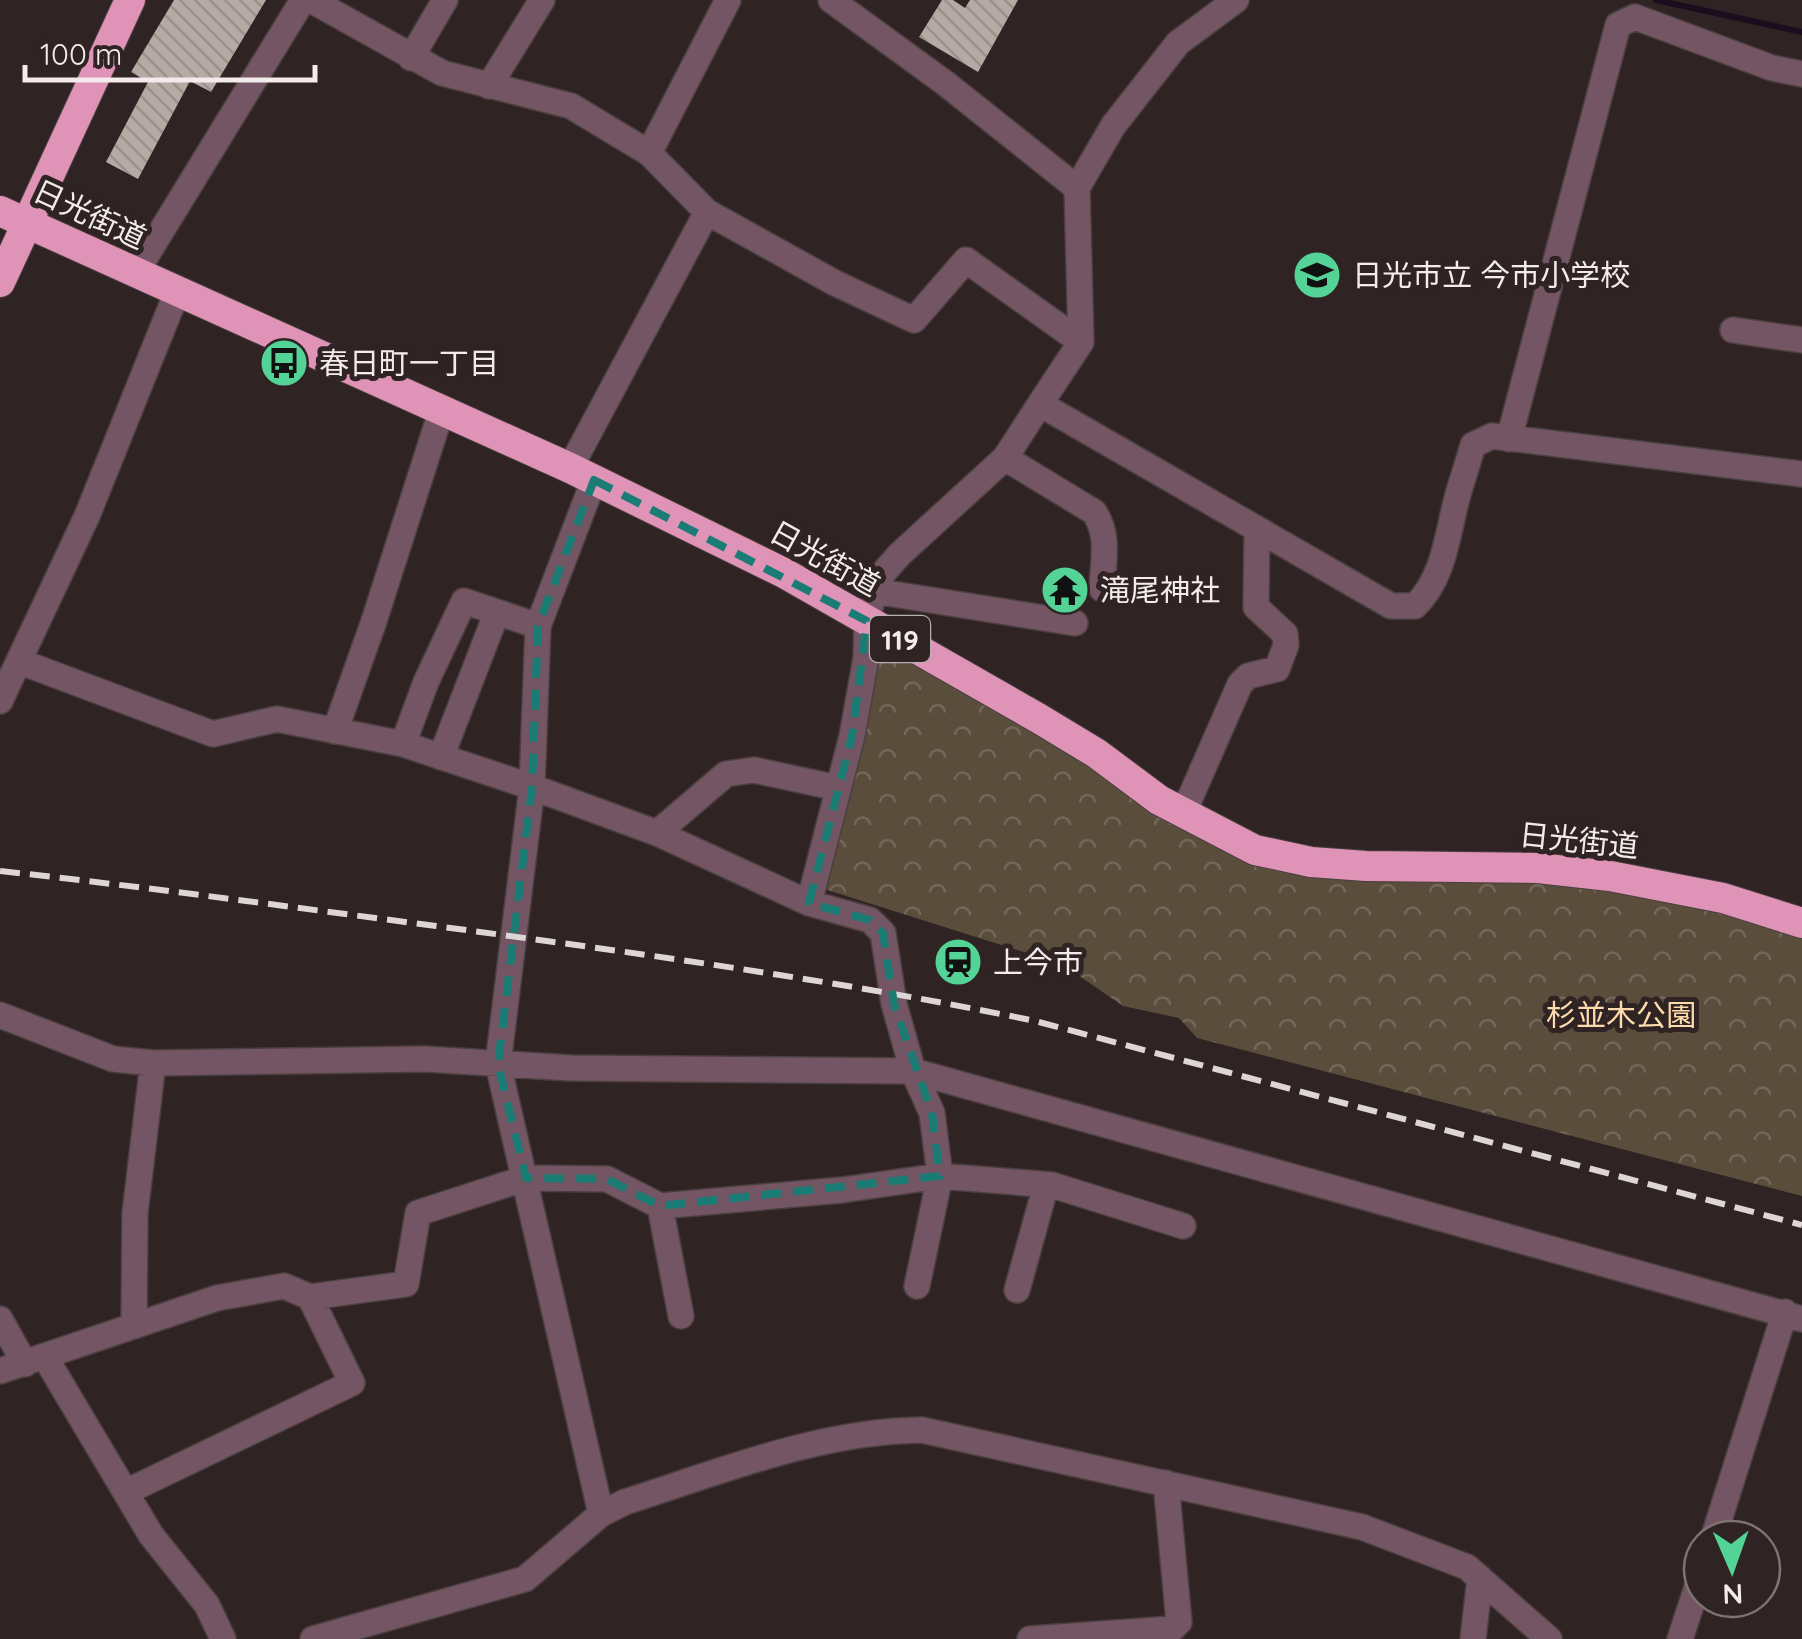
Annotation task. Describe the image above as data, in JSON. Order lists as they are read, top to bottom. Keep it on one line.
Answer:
{"streets":{"highway":["日光街道","119"]},"parks":["杉並木公園"],"places":{"school or university":["日光市立 今市小学校"],"bus stop":["春日町一丁目"],"temple":["滝尾神社"],"station":["上今市"]},"scale_bar":"100 m","north":"bottom"}
